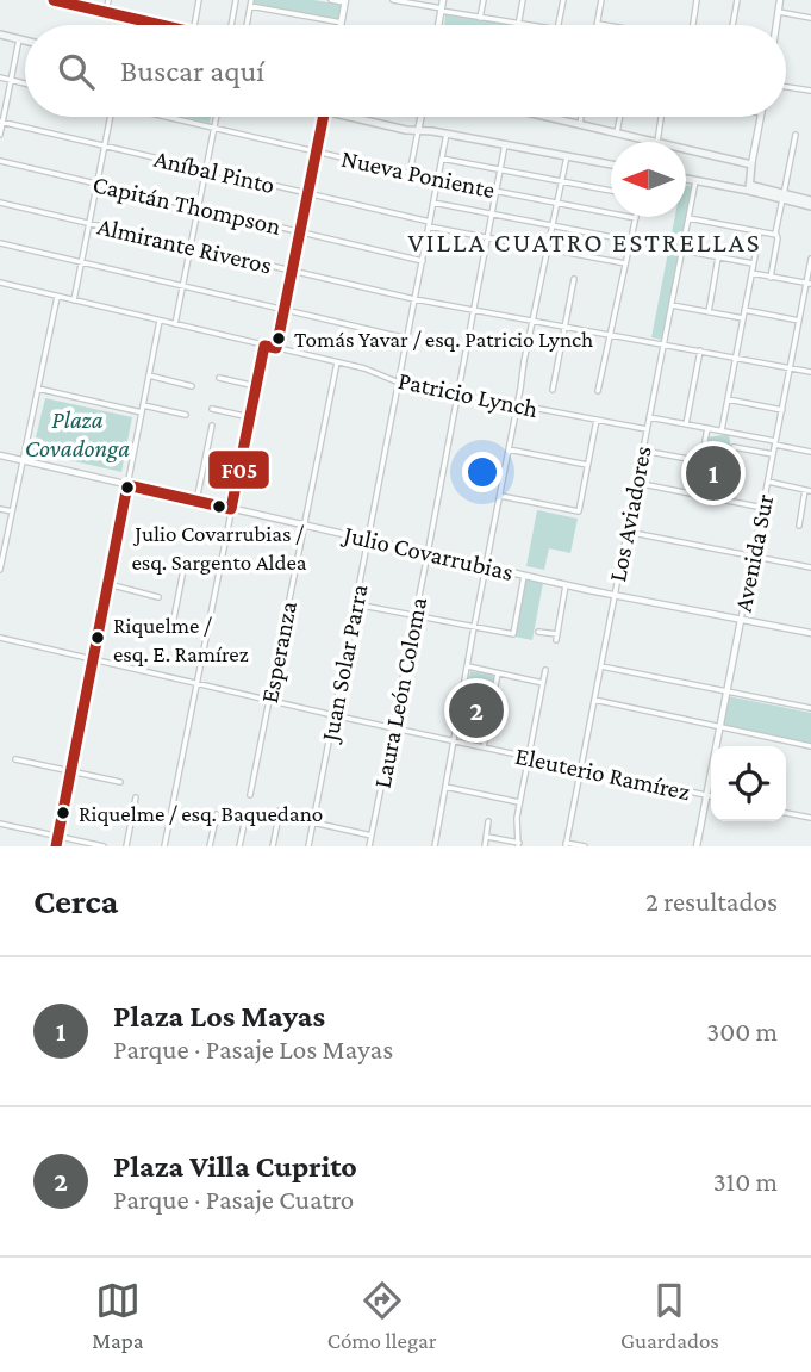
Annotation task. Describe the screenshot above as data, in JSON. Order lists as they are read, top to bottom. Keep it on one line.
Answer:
{"streets":{"street":["Aníbal Pinto","Nueva Poniente","Capitán Thompson","Almirante Riveros","Patricio Lynch","Los Aviadores","Julio Covarrubias","Avenida Sur","Esperanza","Juan Solar Parra","Laura León Coloma","Eleuterio Ramírez"]},"crossings":[["Aníbal Pinto","Juan Solar Parra"],["Aníbal Pinto","Laura León Coloma"],["Nueva Poniente","Juan Solar Parra"],["Nueva Poniente","Laura León Coloma"],["Capitán Thompson","Juan Solar Parra"],["Almirante Riveros","Los Aviadores"],["Almirante Riveros","Avenida Sur"],["Almirante Riveros","Juan Solar Parra"],["Almirante Riveros","Laura León Coloma"],["Patricio Lynch","Los Aviadores"],["Patricio Lynch","Esperanza"],["Patricio Lynch","Juan Solar Parra"],["Patricio Lynch","Laura León Coloma"],["Los Aviadores","Julio Covarrubias"],["Los Aviadores","Eleuterio Ramírez"],["Julio Covarrubias","Avenida Sur"],["Julio Covarrubias","Esperanza"],["Julio Covarrubias","Juan Solar Parra"],["Julio Covarrubias","Laura León Coloma"],["Avenida Sur","Eleuterio Ramírez"],["Esperanza","Eleuterio Ramírez"],["Juan Solar Parra","Eleuterio Ramírez"],["Laura León Coloma","Eleuterio Ramírez"]],"districts":["VILLA CUATRO ESTRELLAS"],"parks":["Plaza Covadonga"],"places":["Tomás Yavar / esq. Patricio Lynch","Julio Covarrubias / esq. Sargento Aldea","Riquelme / esq. E. Ramírez","Riquelme / esq. Baquedano"],"lines":["transit line F05"],"north":"left","page":{"search":"Buscar aquí","pins":["1","2"],"heading":["Cerca","2 resultados"],"list":[{"mark":"1","name":"Plaza Los Mayas","note":"Parque · Pasaje Los Mayas","value":"300 m"},{"mark":"2","name":"Plaza Villa Cuprito","note":"Parque · Pasaje Cuatro","value":"310 m"}],"nav":["Mapa","Cómo llegar","Guardados"]}}
